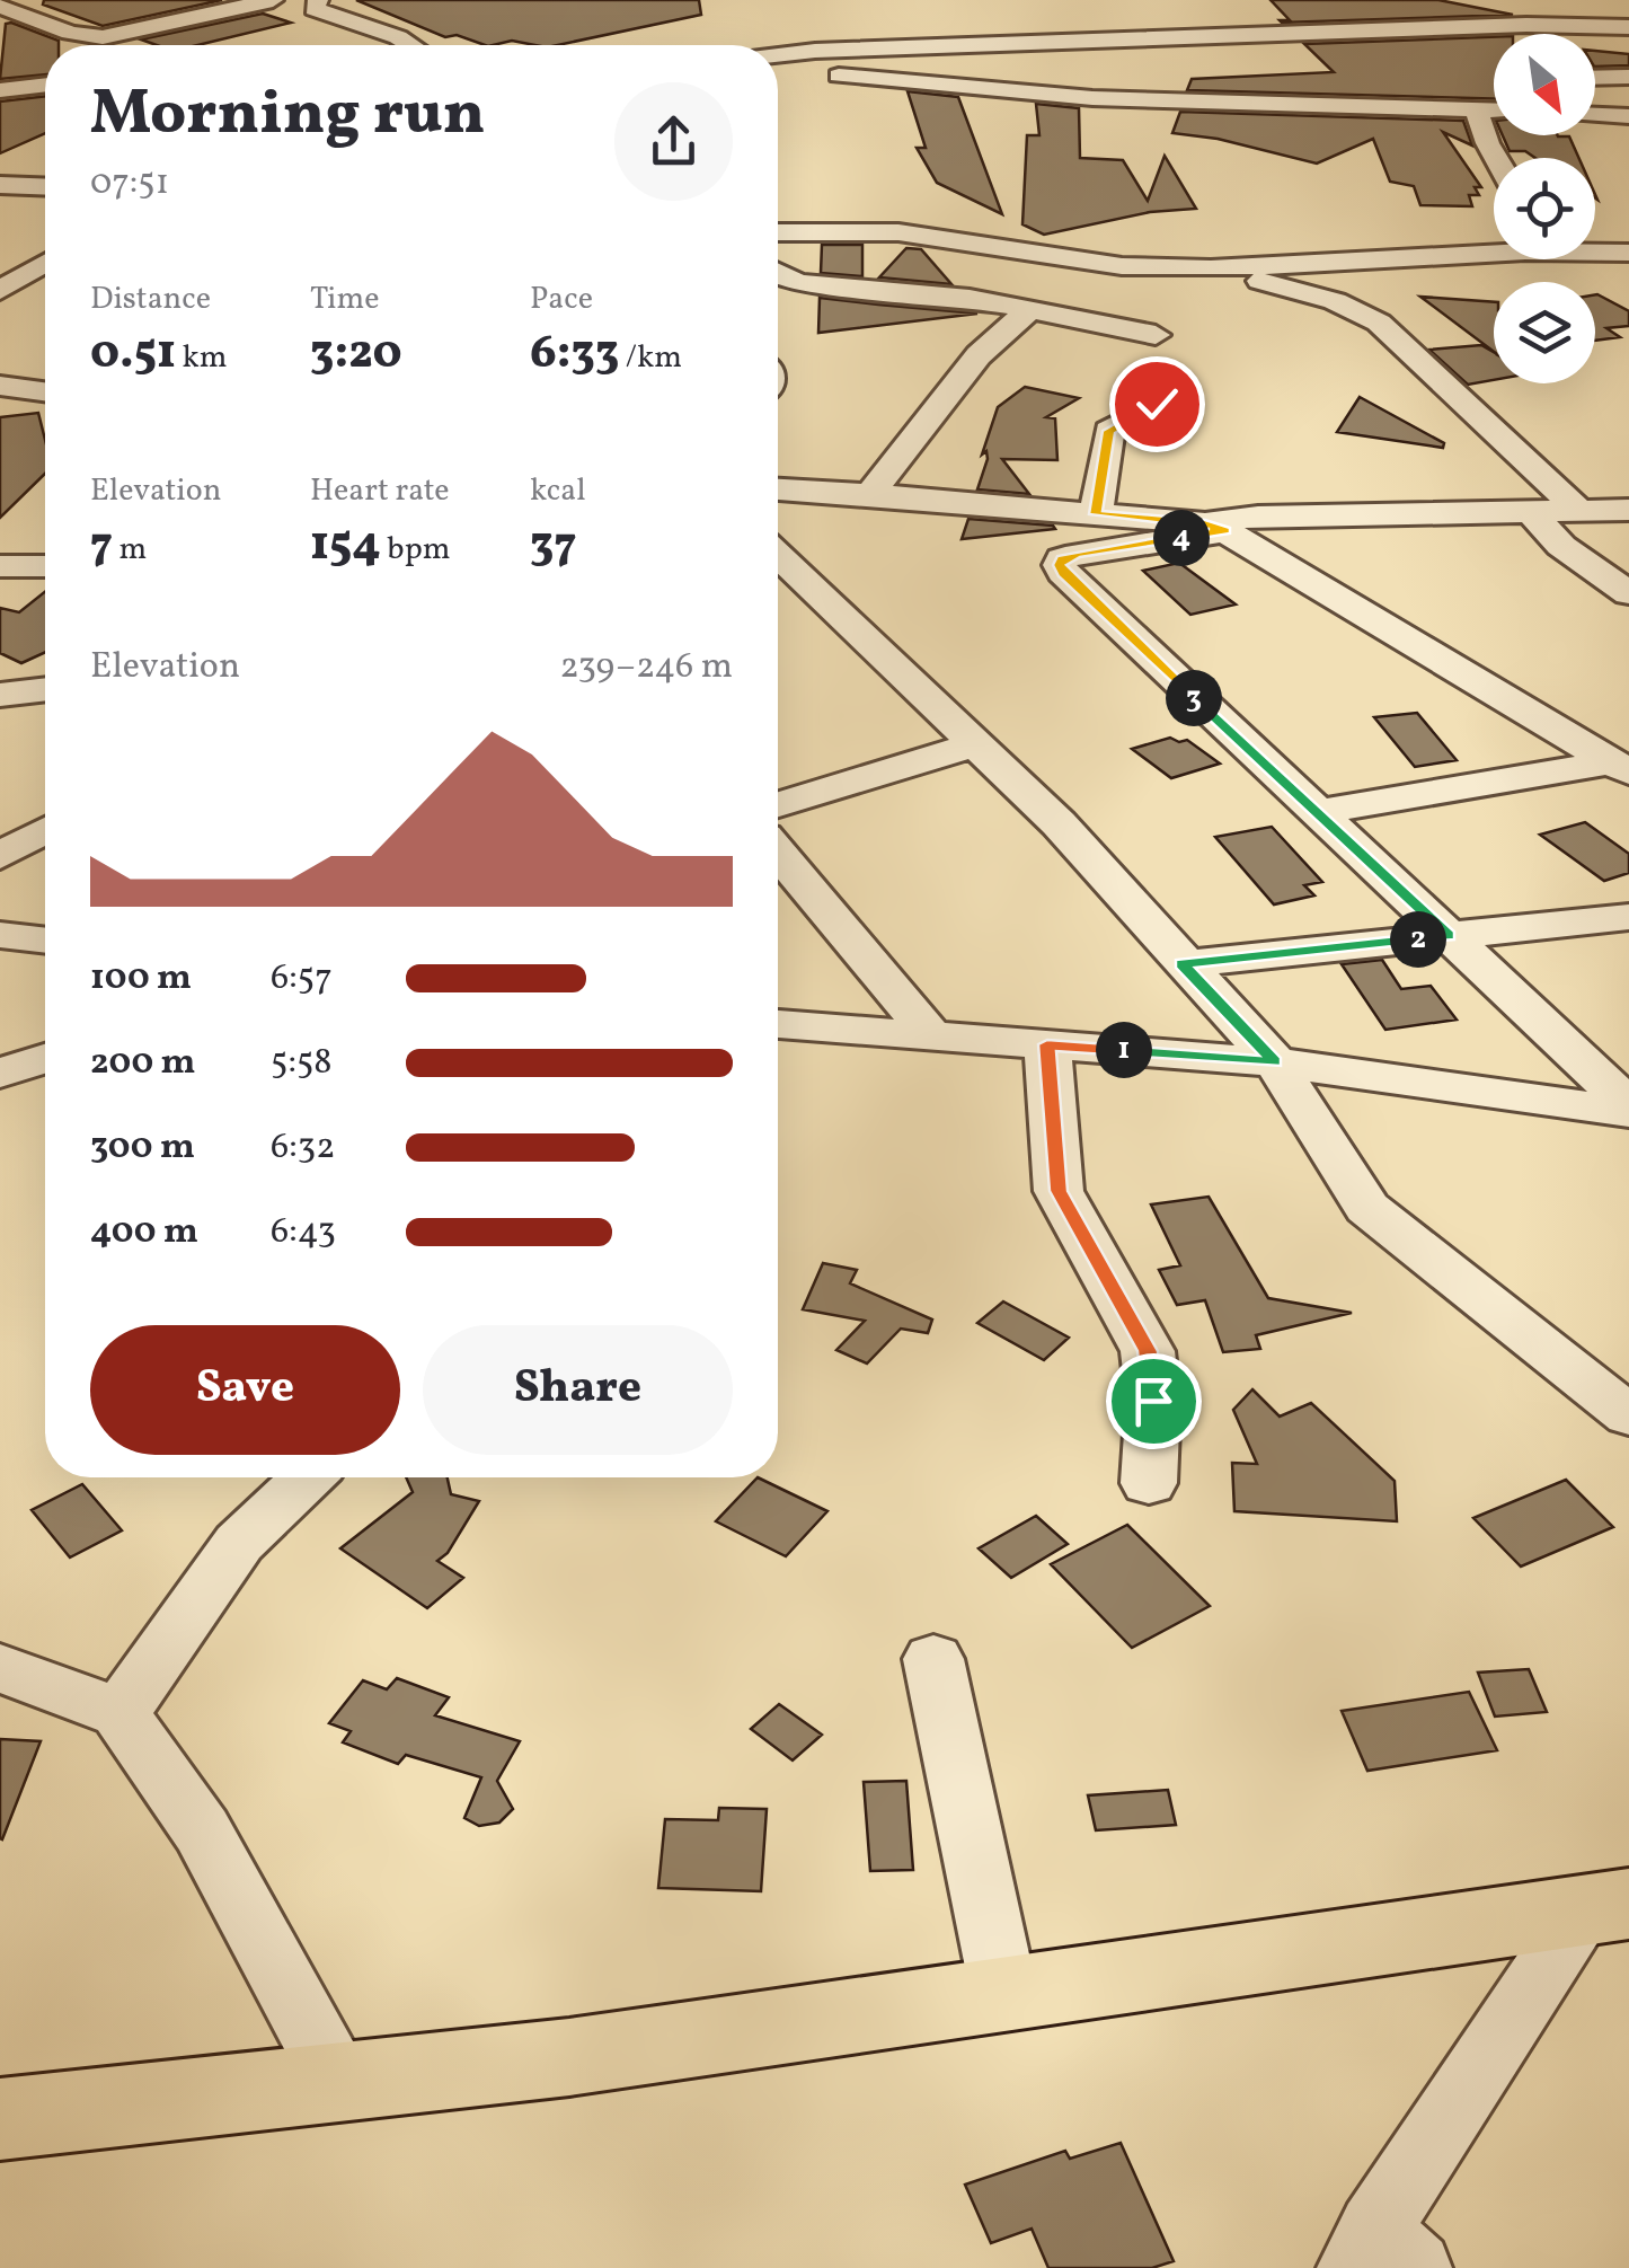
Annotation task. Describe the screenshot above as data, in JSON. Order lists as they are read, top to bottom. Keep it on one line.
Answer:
{"north":"bottom right","page":{"heading":["Morning run","07:51"],"stats":[["Distance","0.51 km"],["Time","3:20"],["Pace","6:33 /km"],["Elevation","7 m"],["Heart rate","154 bpm"],["kcal","37"]],"pins":["4","3","2","1"],"chart":["Elevation","239–246 m"],"list":[{"name":"100 m","note":"6:57"},{"name":"200 m","note":"5:58"},{"name":"300 m","note":"6:32"},{"name":"400 m","note":"6:43"}],"buttons":["Save","Share"]}}
